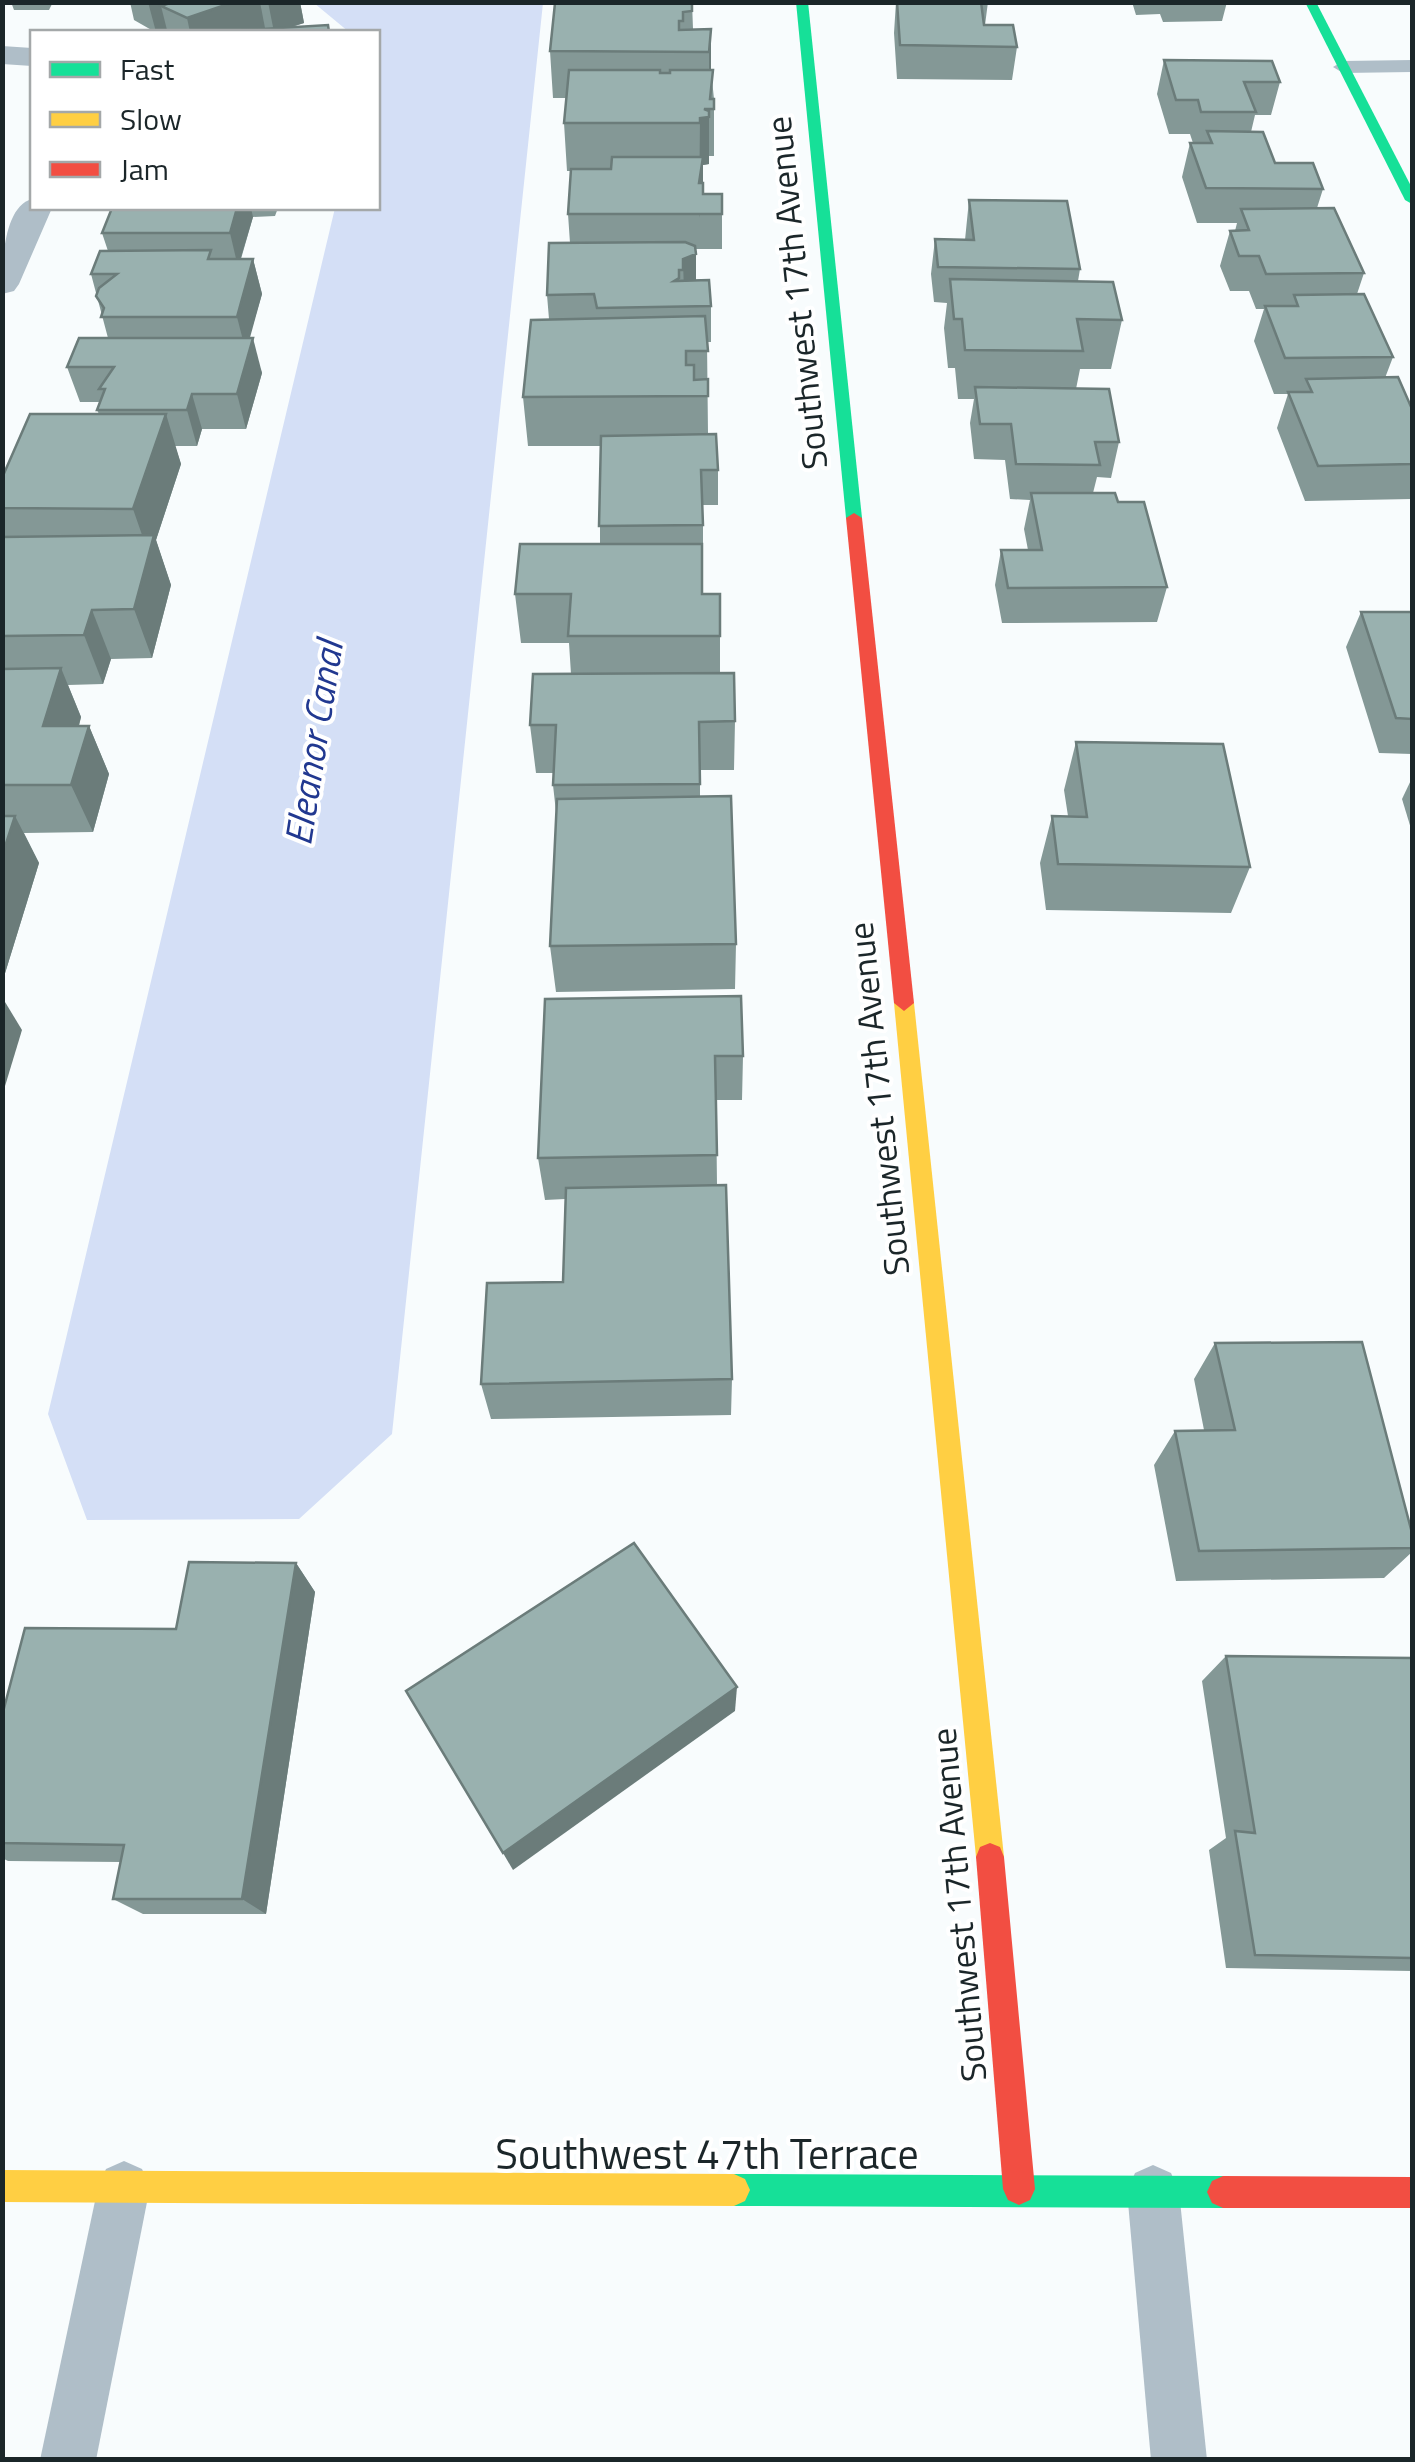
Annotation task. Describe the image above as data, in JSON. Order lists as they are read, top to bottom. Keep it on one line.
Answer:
{"streets":{"street":["Southwest 17th Avenue","Southwest 47th Terrace"]},"crossings":[["Southwest 17th Avenue","Southwest 47th Terrace"]],"water":["Eleanor Canal"],"legend":["Fast","Slow","Jam"]}
